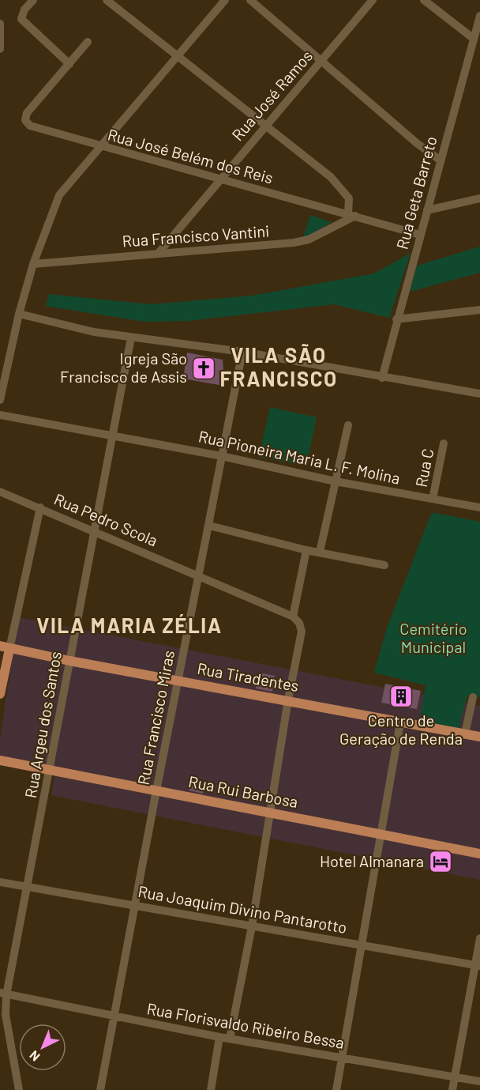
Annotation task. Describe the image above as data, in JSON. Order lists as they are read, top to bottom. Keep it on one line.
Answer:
{"streets":{"main road":["Rua Tiradentes","Rua Rui Barbosa"],"street":["Rua José Ramos","Rua José Belém dos Reis","Rua Geta Barreto","Rua Francisco Vantini","Rua Pioneira Maria L. F. Molina","Rua C","Rua Pedro Scola","Rua Francisco Miras","Rua Argeu dos Santos","Rua Joaquim Divino Pantarotto","Rua Florisvaldo Ribeiro Bessa"]},"crossings":[["Rua José Ramos","Rua José Belém dos Reis"],["Rua José Ramos","Rua Francisco Vantini"],["Rua José Belém dos Reis","Rua Geta Barreto"],["Rua José Belém dos Reis","Rua Francisco Vantini"],["Rua Pioneira Maria L. F. Molina","Rua C"],["Rua Pioneira Maria L. F. Molina","Rua Francisco Miras"],["Rua Pioneira Maria L. F. Molina","Rua Argeu dos Santos"],["Rua Pedro Scola","Rua Francisco Miras"],["Rua Pedro Scola","Rua Argeu dos Santos"],["Rua Tiradentes","Rua Francisco Miras"],["Rua Tiradentes","Rua Argeu dos Santos"],["Rua Francisco Miras","Rua Rui Barbosa"],["Rua Francisco Miras","Rua Joaquim Divino Pantarotto"],["Rua Francisco Miras","Rua Florisvaldo Ribeiro Bessa"],["Rua Argeu dos Santos","Rua Rui Barbosa"],["Rua Argeu dos Santos","Rua Joaquim Divino Pantarotto"],["Rua Argeu dos Santos","Rua Florisvaldo Ribeiro Bessa"]],"districts":["VILA SÃO FRANCISCO","VILA MARIA ZÉLIA"],"parks":["Cemitério Municipal"],"places":{"church":["Igreja São Francisco de Assis"],"building":["Centro de Geração de Renda"],"hotel":["Hotel Almanara"]},"north":"bottom left"}
